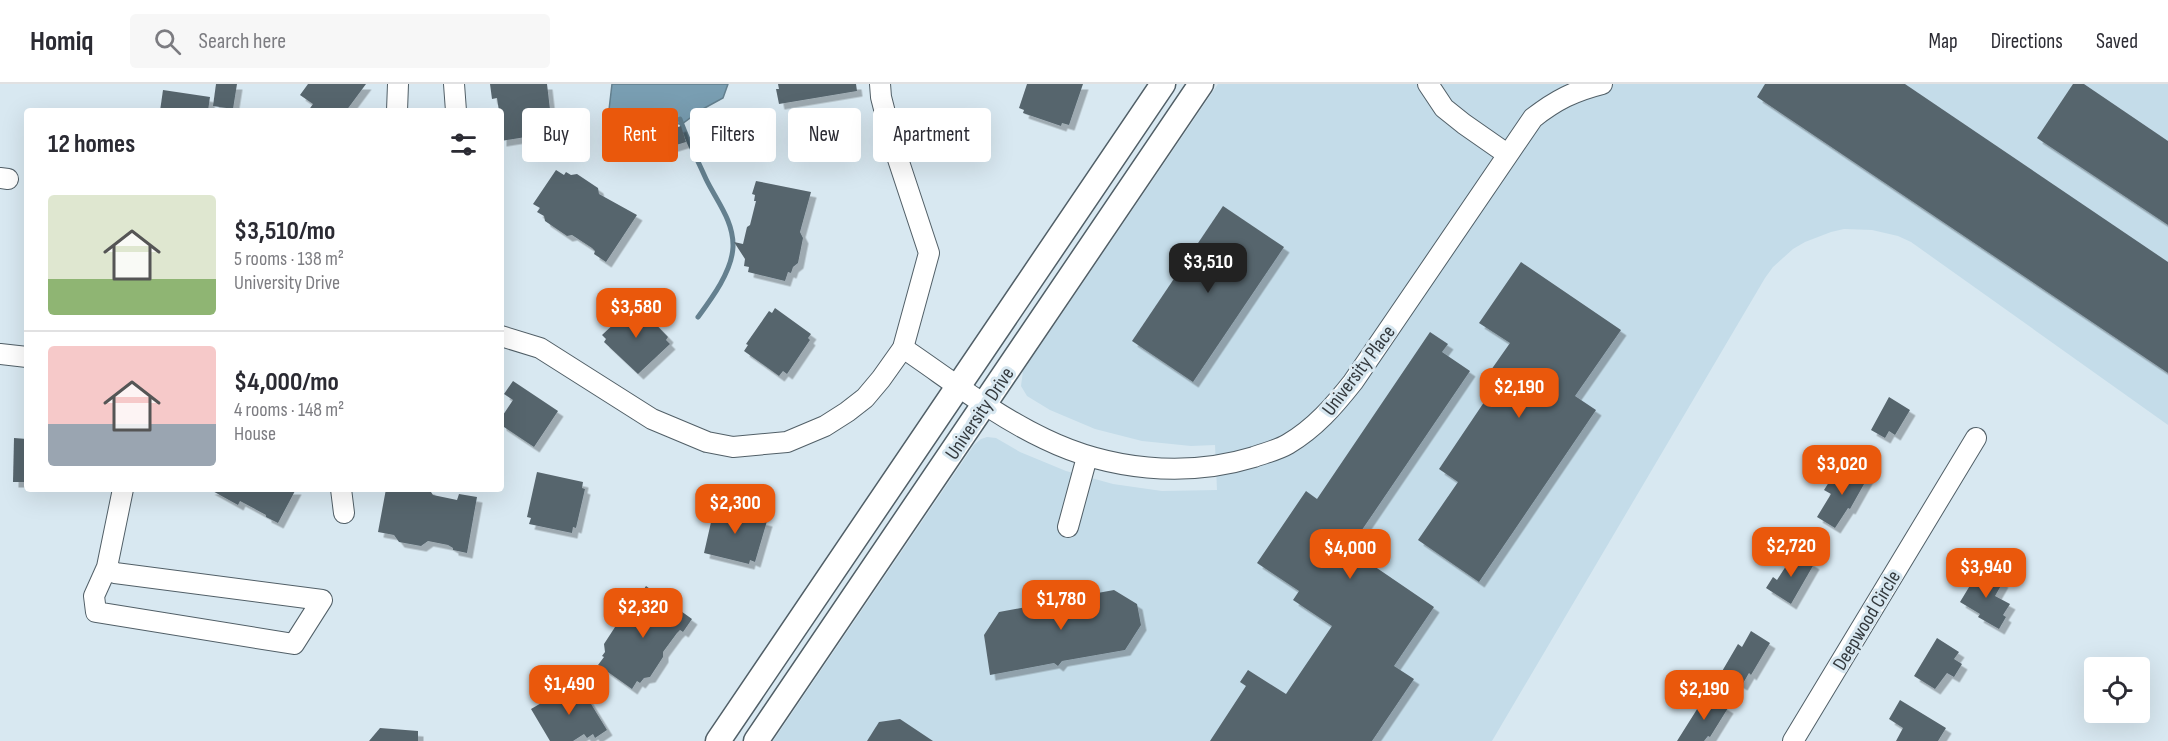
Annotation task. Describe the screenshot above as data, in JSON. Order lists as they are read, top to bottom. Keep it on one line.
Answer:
{"streets":{"main road":["University Drive"],"street":["University Place","Deepwood Circle"]},"crossings":[["University Place","University Drive"]],"page":{"header":"Homiq","search":"Search here","nav":["Map","Directions","Saved"],"chip":["Buy","Rent","Filters","New","Apartment"],"heading":"12 homes","list":[{"name":"$3,510/mo","note":"5 rooms · 138 m² · University Drive"},{"name":"$4,000/mo","note":"4 rooms · 148 m² · House"}],"price":["$3,510","$3,580","$2,190","$3,020","$2,300","$2,720","$4,000","$3,940","$1,780","$2,320","$1,490","$2,190"]}}
